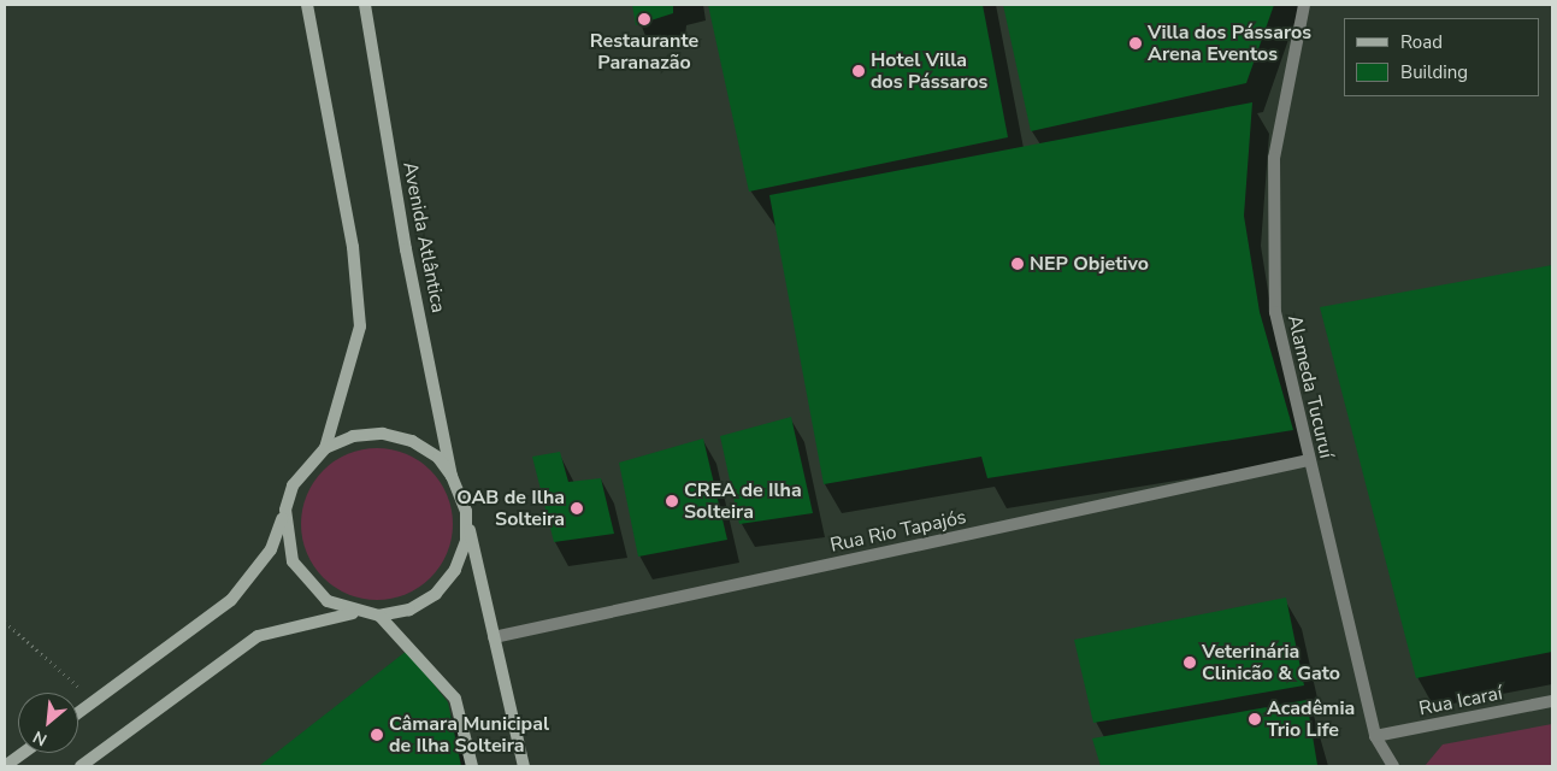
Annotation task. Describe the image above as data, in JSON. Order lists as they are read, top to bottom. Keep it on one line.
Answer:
{"streets":{"main road":["Avenida Atlântica"],"street":["Alameda Tucuruí","Rua Rio Tapajós","Rua Icaraí"]},"crossings":[["Alameda Tucuruí","Rua Rio Tapajós"],["Alameda Tucuruí","Rua Icaraí"]],"places":["Restaurante Paranazão","Villa dos Pássaros Arena Eventos","Hotel Villa dos Pássaros","NEP Objetivo","CREA de Ilha Solteira","OAB de Ilha Solteira","Veterinária Clinicão & Gato","Acadêmia Trio Life","Câmara Municipal de Ilha Solteira"],"legend":["Road","Building"],"north":"bottom left"}
